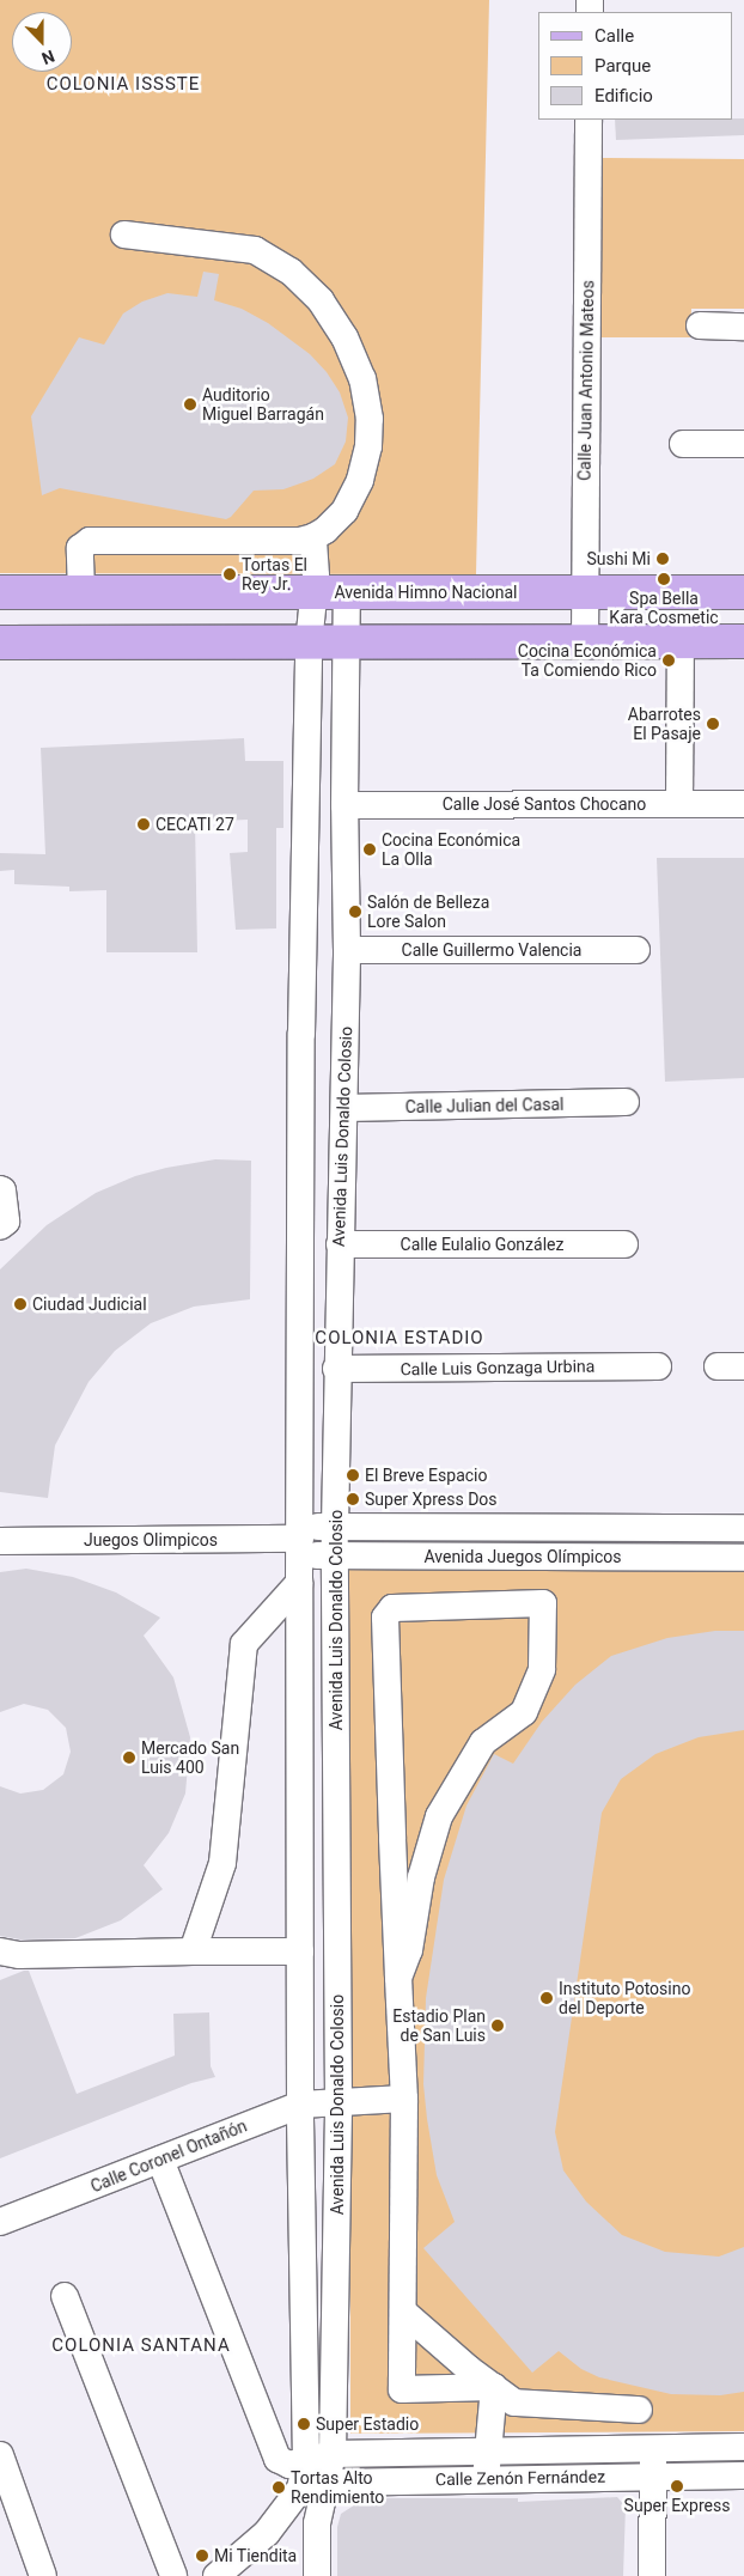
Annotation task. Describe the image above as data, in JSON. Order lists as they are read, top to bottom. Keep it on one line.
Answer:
{"streets":{"main road":["Avenida Himno Nacional"],"street":["Calle Juan Antonio Mateos","Calle José Santos Chocano","Calle Guillermo Valencia","Calle Julian del Casal","Avenida Luis Donaldo Colosio","Calle Eulalio González","Calle Luis Gonzaga Urbina","Juegos Olimpicos","Avenida Juegos Olímpicos","Calle Coronel Ontañón","Calle Zenón Fernández"]},"crossings":[["Calle Juan Antonio Mateos","Avenida Himno Nacional"],["Avenida Himno Nacional","Avenida Luis Donaldo Colosio"],["Calle José Santos Chocano","Avenida Luis Donaldo Colosio"],["Calle Guillermo Valencia","Avenida Luis Donaldo Colosio"],["Calle Julian del Casal","Avenida Luis Donaldo Colosio"],["Avenida Luis Donaldo Colosio","Calle Eulalio González"],["Avenida Luis Donaldo Colosio","Calle Luis Gonzaga Urbina"],["Avenida Luis Donaldo Colosio","Avenida Juegos Olímpicos"],["Avenida Luis Donaldo Colosio","Calle Coronel Ontañón"],["Avenida Luis Donaldo Colosio","Calle Zenón Fernández"],["Juegos Olimpicos","Avenida Juegos Olímpicos"],["Calle Coronel Ontañón","Calle Zenón Fernández"]],"districts":["COLONIA ISSSTE","COLONIA ESTADIO","COLONIA SANTANA"],"places":["Auditorio Miguel Barragán","Sushi Mi","Tortas El Rey Jr.","Spa Bella Kara Cosmetic","Cocina Económica Ta Comiendo Rico","Abarrotes El Pasaje","CECATI 27","Cocina Económica La Olla","Salón de Belleza Lore Salon","Ciudad Judicial","El Breve Espacio","Super Xpress Dos","Mercado San Luis 400","Instituto Potosino del Deporte","Estadio Plan de San Luis","Super Estadio","Super Express","Tortas Alto Rendimiento","Mi Tiendita"],"legend":["Calle","Parque","Edificio"],"north":"bottom"}
